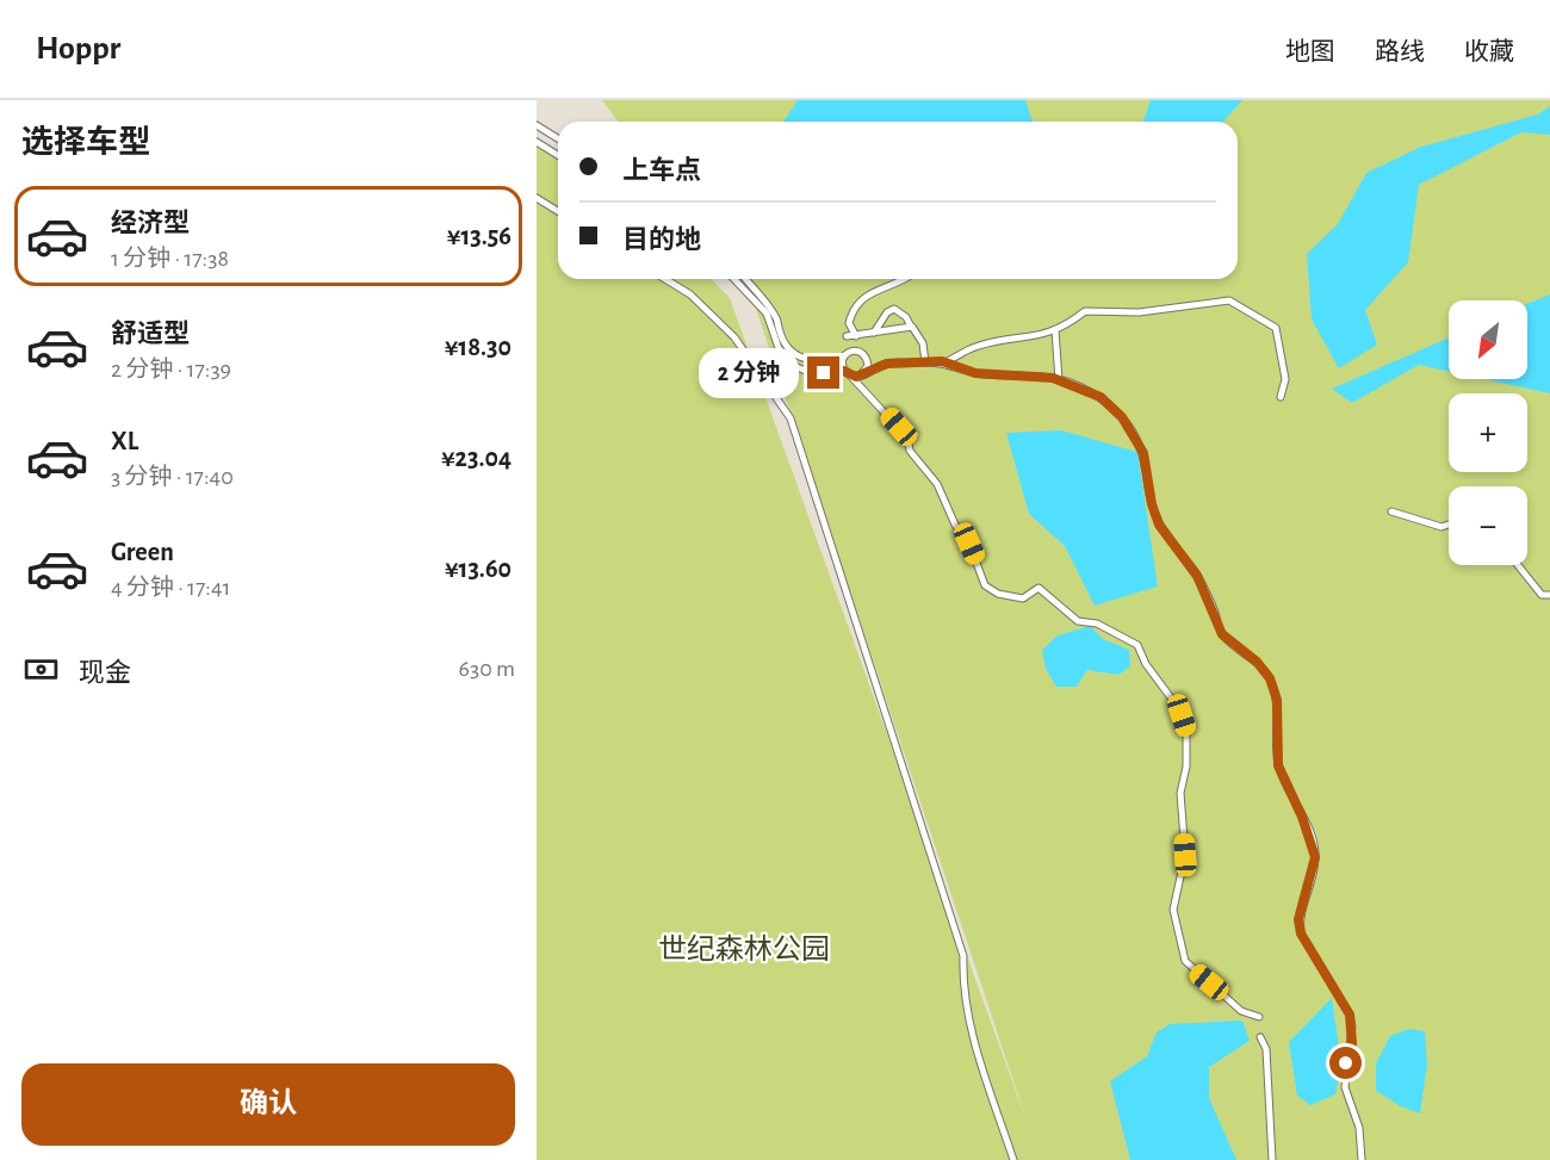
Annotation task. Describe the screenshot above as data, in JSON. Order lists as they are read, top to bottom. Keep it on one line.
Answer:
{"parks":["世纪森林公园"],"north":"bottom left","page":{"header":"Hoppr","nav":["地图","路线","收藏"],"heading":"选择车型","banner":["上车点","目的地"],"list":[{"name":"经济型","note":"1 分钟 · 17:38","value":"¥13.56"},{"name":"舒适型","note":"2 分钟 · 17:39","value":"¥18.30"},{"name":"XL","note":"3 分钟 · 17:40","value":"¥23.04"},{"name":"Green","note":"4 分钟 · 17:41","value":"¥13.60"}],"map_buttons":["+","−"],"bubble":"2 分钟","pay":["现金","630 m"],"buttons":"确认"}}
